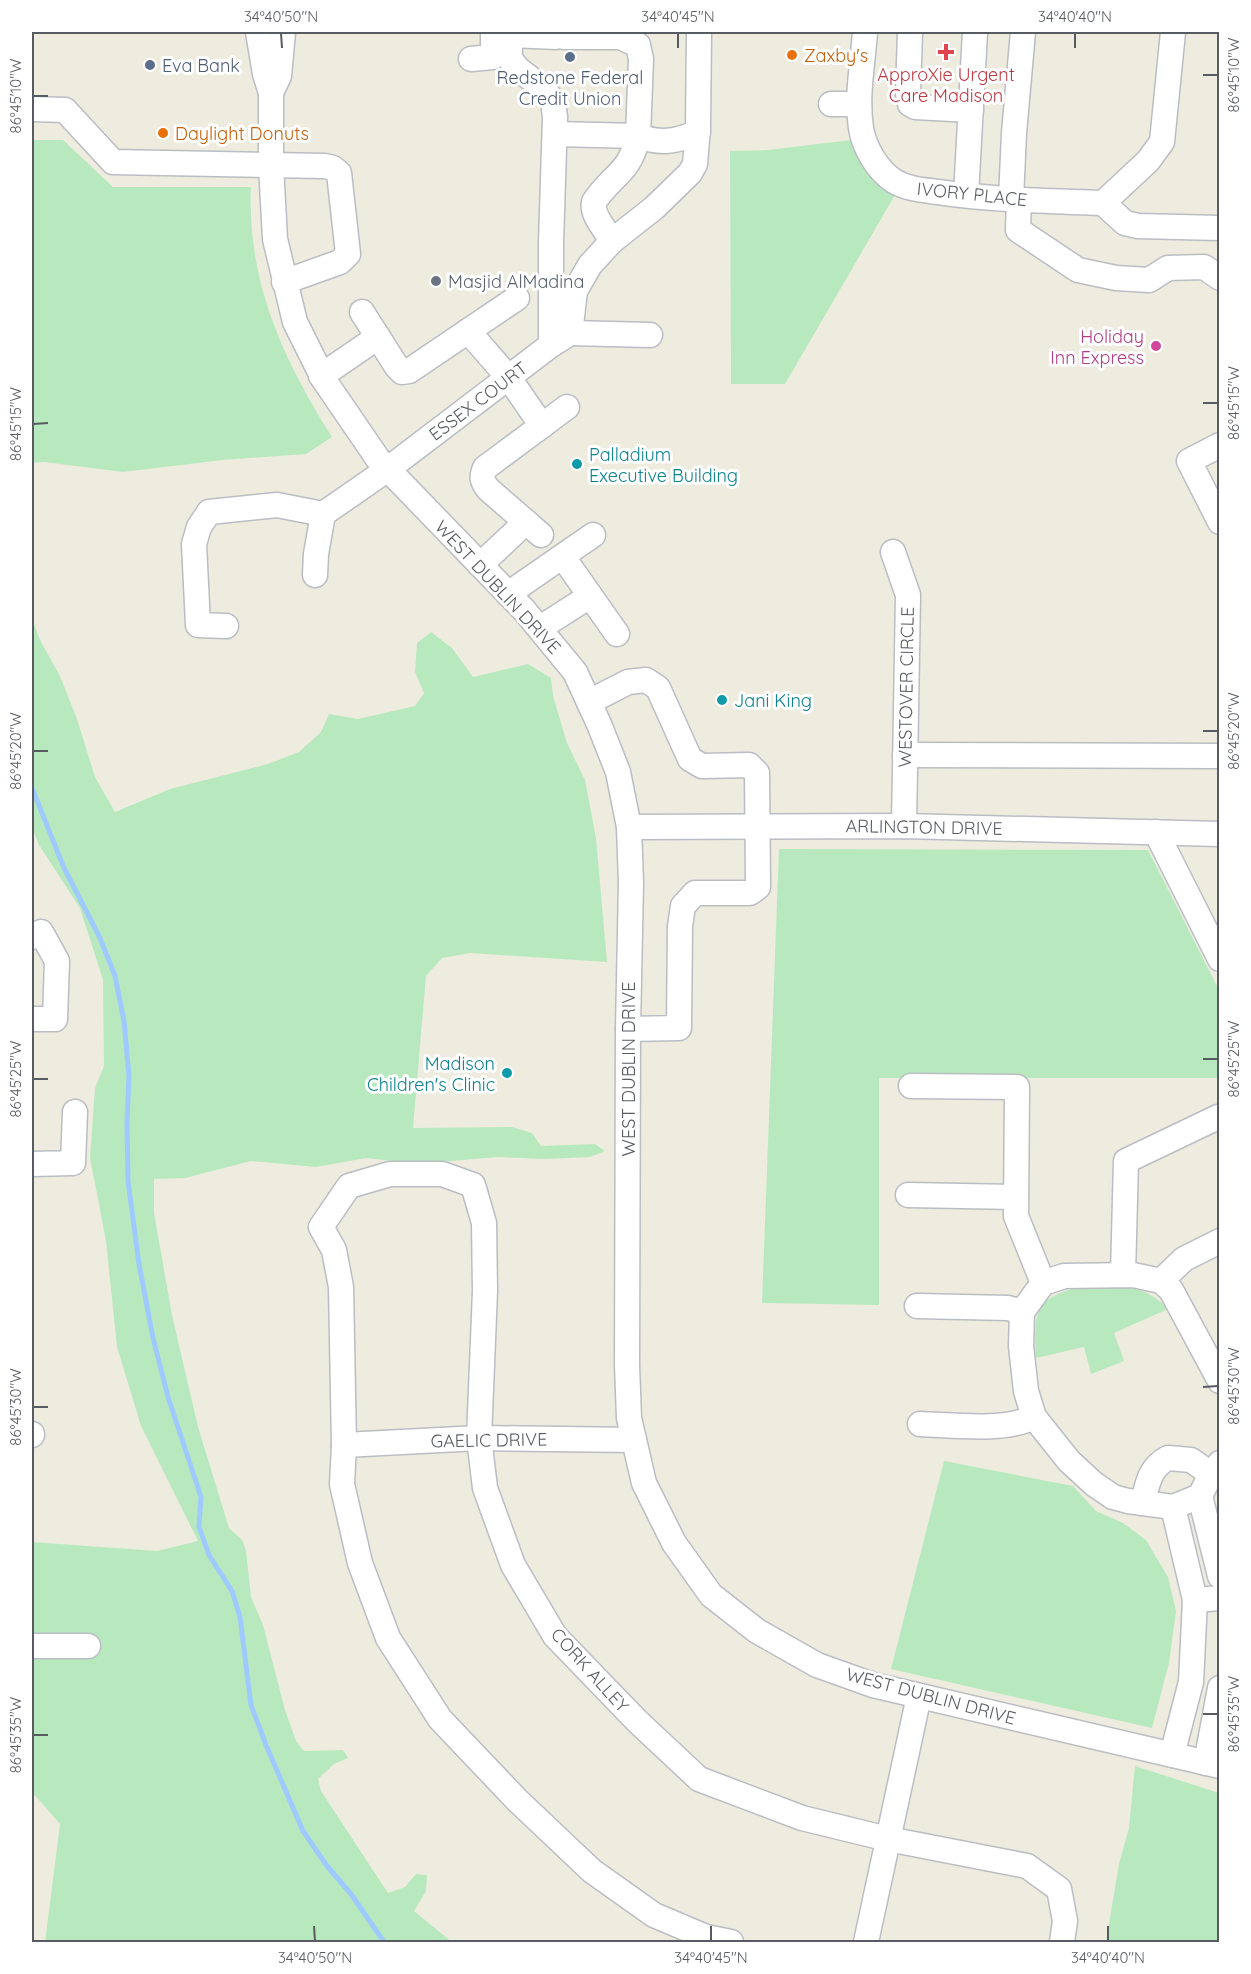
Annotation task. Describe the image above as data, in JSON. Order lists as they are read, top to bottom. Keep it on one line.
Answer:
{"streets":{"street":["IVORY PLACE","ESSEX COURT","WEST DUBLIN DRIVE","WESTOVER CIRCLE","ARLINGTON DRIVE","GAELIC DRIVE","CORK ALLEY"]},"crossings":[["ESSEX COURT","WEST DUBLIN DRIVE"],["WEST DUBLIN DRIVE","ARLINGTON DRIVE"],["WEST DUBLIN DRIVE","GAELIC DRIVE"],["WESTOVER CIRCLE","ARLINGTON DRIVE"],["GAELIC DRIVE","CORK ALLEY"]],"places":{"health":["ApproXie Urgent Care Madison"],"other":["Zaxby's","Redstone Federal Credit Union","Eva Bank","Daylight Donuts","Masjid AlMadina","Holiday Inn Express","Palladium Executive Building","Jani King","Madison Children's Clinic"]},"coordinates":["34°40'50\"N","34°40'45\"N","34°40'40\"N","86°45'10\"W","86°45'15\"W","86°45'20\"W","86°45'25\"W","86°45'30\"W","86°45'35\"W"]}
